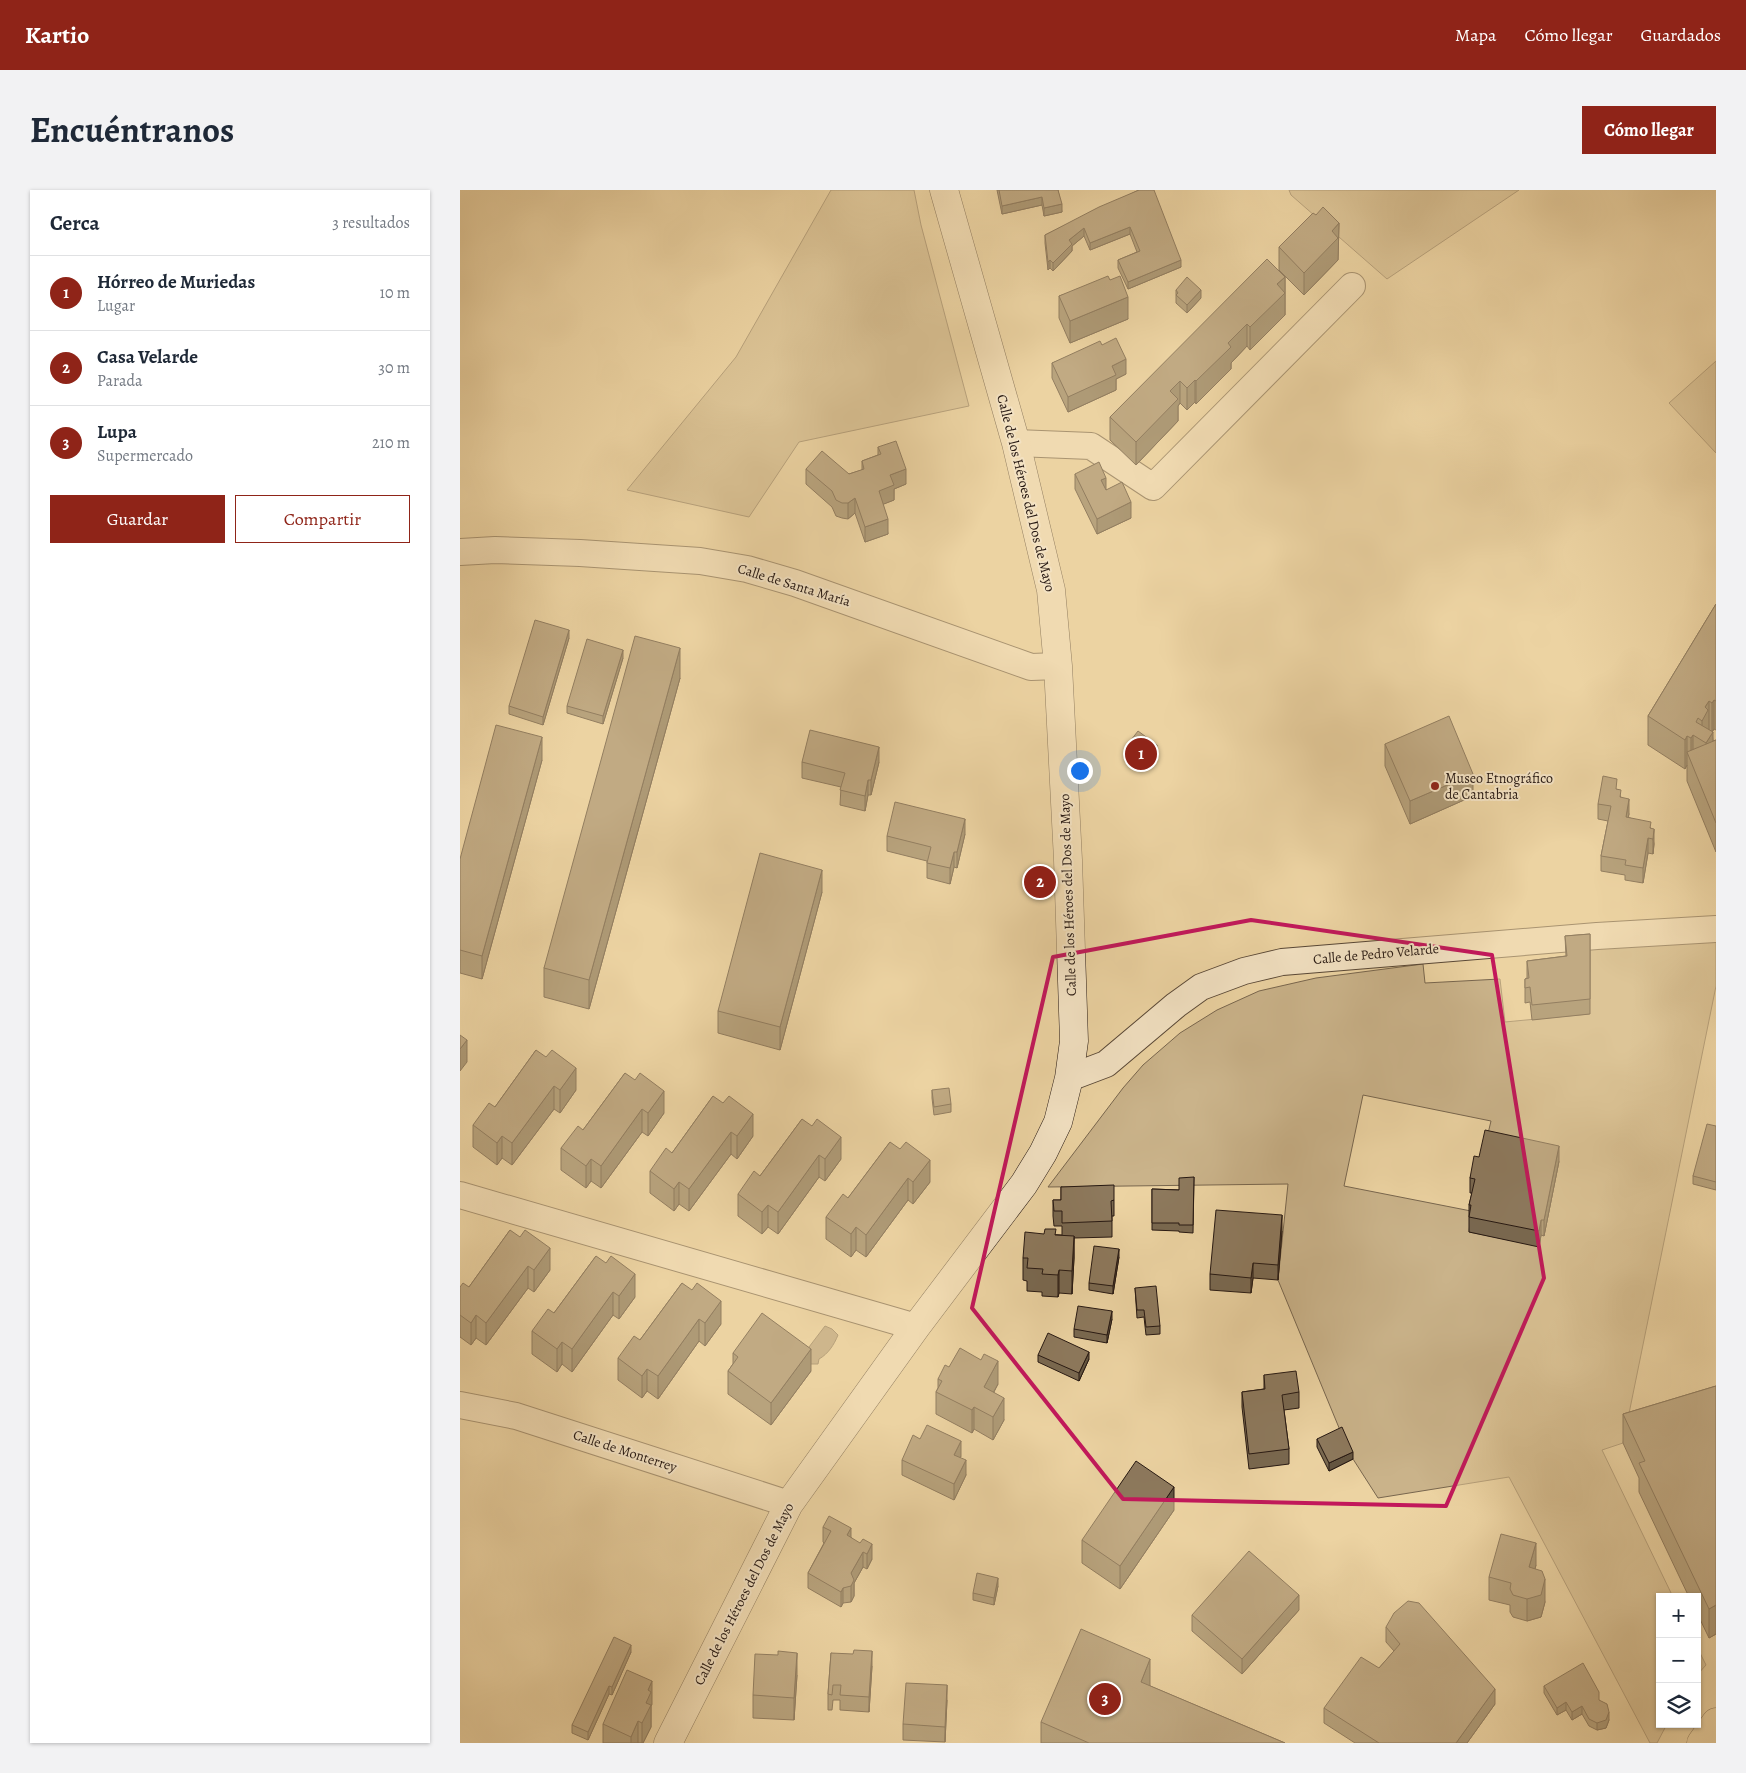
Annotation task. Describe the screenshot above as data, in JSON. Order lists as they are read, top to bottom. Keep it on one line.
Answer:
{"streets":{"street":["Calle de los Héroes del Dos de Mayo","Calle de Santa María","Calle de Pedro Velarde","Calle de Monterrey"]},"crossings":[["Calle de los Héroes del Dos de Mayo","Calle de Santa María"],["Calle de los Héroes del Dos de Mayo","Calle de Pedro Velarde"],["Calle de los Héroes del Dos de Mayo","Calle de Monterrey"]],"places":["Museo Etnográfico de Cantabria"],"page":{"header":"Kartio","nav":["Mapa","Cómo llegar","Guardados"],"title":"Encuéntranos","buttons":["Cómo llegar",["Guardar","Compartir"]],"heading":["Cerca","3 resultados"],"list":[{"mark":"1","name":"Hórreo de Muriedas","note":"Lugar","value":"10 m"},{"mark":"2","name":"Casa Velarde","note":"Parada","value":"30 m"},{"mark":"3","name":"Lupa","note":"Supermercado","value":"210 m"}],"pins":["1","2","3"],"map_buttons":["+","−"]}}
